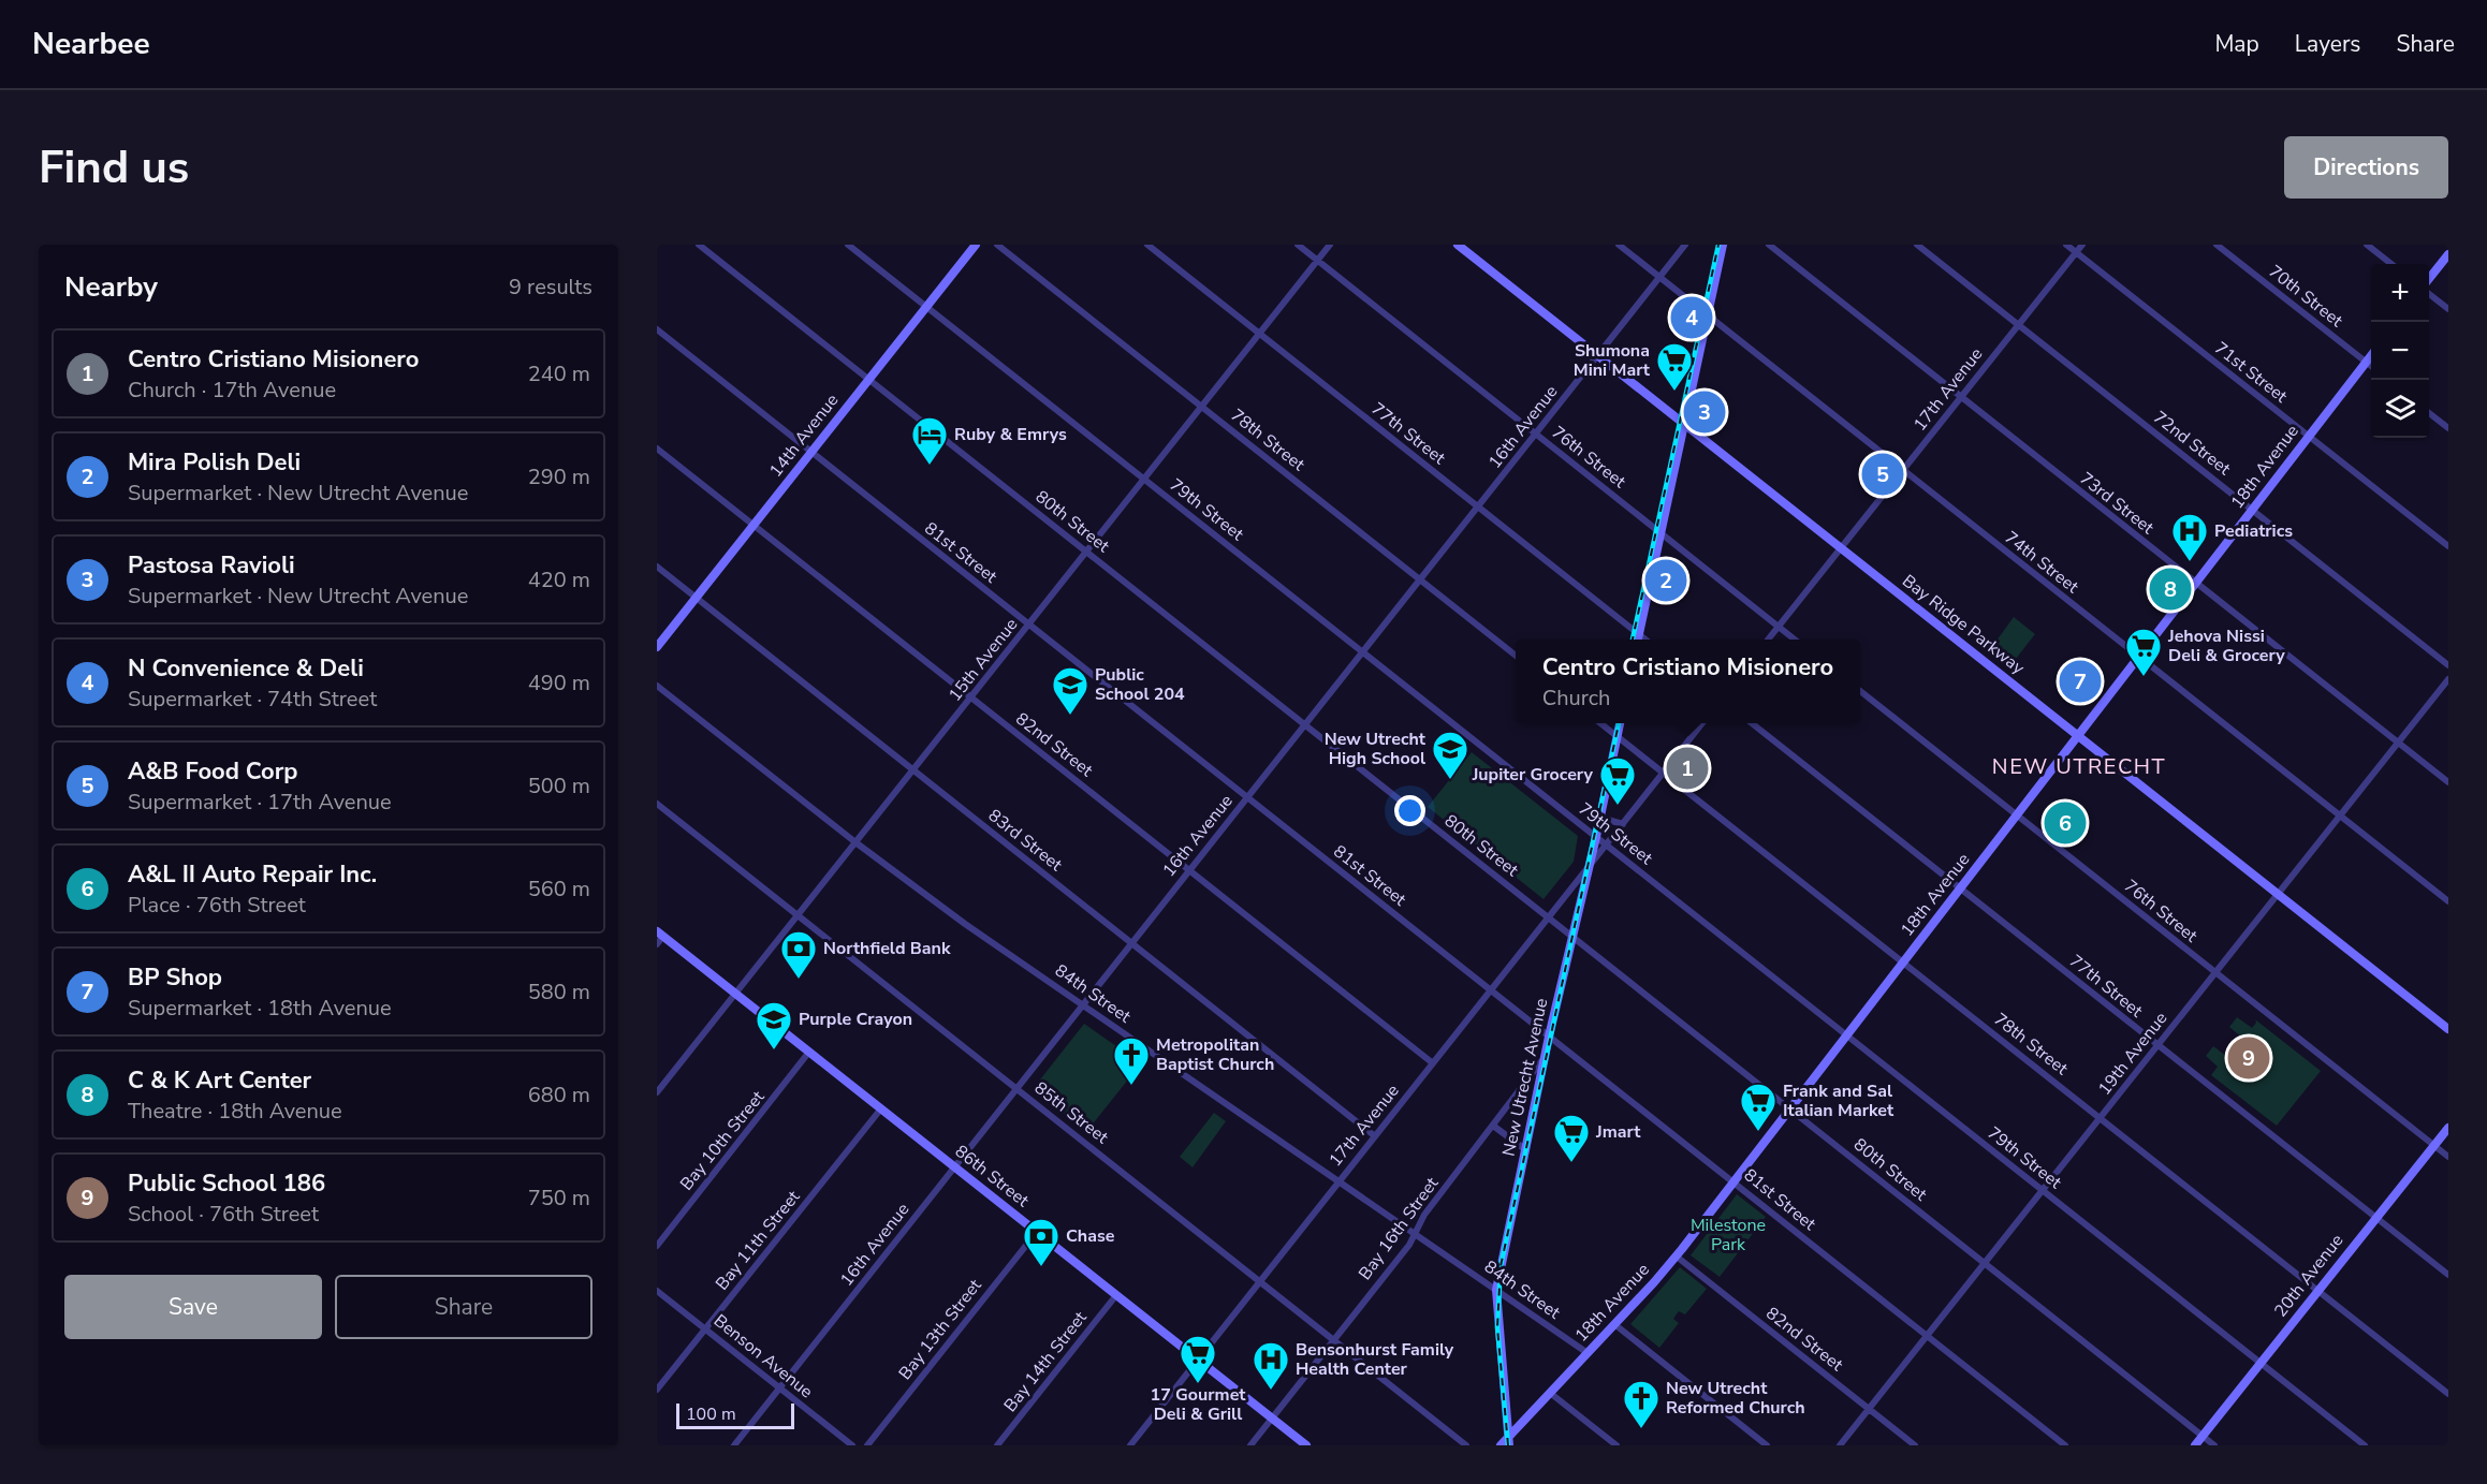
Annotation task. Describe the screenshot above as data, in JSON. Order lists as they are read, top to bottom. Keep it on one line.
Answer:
{"streets":{"street":["70th Street","71st Street","17th Avenue","16th Avenue","77th Street","14th Avenue","78th Street","72nd Street","76th Street","18th Avenue","73rd Street","79th Street","80th Street","81st Street","74th Street","Bay Ridge Parkway","15th Avenue","82nd Street","83rd Street","84th Street","19th Avenue","New Utrecht Avenue","85th Street","Bay 10th Street","86th Street","Bay 16th Street","Bay 11th Street","20th Avenue","Bay 13th Street","Benson Avenue","Bay 14th Street"]},"crossings":[["70th Street","18th Avenue"],["71st Street","17th Avenue"],["71st Street","18th Avenue"],["17th Avenue","78th Street"],["17th Avenue","72nd Street"],["17th Avenue","76th Street"],["17th Avenue","73rd Street"],["17th Avenue","79th Street"],["17th Avenue","80th Street"],["17th Avenue","81st Street"],["17th Avenue","74th Street"],["17th Avenue","Bay Ridge Parkway"],["17th Avenue","82nd Street"],["17th Avenue","83rd Street"],["17th Avenue","84th Street"],["17th Avenue","New Utrecht Avenue"],["17th Avenue","85th Street"],["17th Avenue","86th Street"],["16th Avenue","77th Street"],["16th Avenue","78th Street"],["16th Avenue","76th Street"],["16th Avenue","79th Street"],["16th Avenue","80th Street"],["16th Avenue","81st Street"],["16th Avenue","74th Street"],["16th Avenue","Bay Ridge Parkway"],["16th Avenue","82nd Street"],["16th Avenue","83rd Street"],["16th Avenue","84th Street"],["16th Avenue","85th Street"],["16th Avenue","86th Street"],["16th Avenue","Benson Avenue"],["77th Street","18th Avenue"],["77th Street","15th Avenue"],["77th Street","19th Avenue"],["77th Street","20th Avenue"],["14th Avenue","79th Street"],["14th Avenue","80th Street"],["14th Avenue","81st Street"],["14th Avenue","82nd Street"],["14th Avenue","83rd Street"],["78th Street","18th Avenue"],["78th Street","15th Avenue"],["78th Street","19th Avenue"],["78th Street","New Utrecht Avenue"],["78th Street","20th Avenue"],["72nd Street","18th Avenue"],["76th Street","18th Avenue"],["76th Street","15th Avenue"],["76th Street","19th Avenue"],["76th Street","20th Avenue"],["18th Avenue","73rd Street"],["18th Avenue","79th Street"],["18th Avenue","80th Street"],["18th Avenue","81st Street"],["18th Avenue","74th Street"],["18th Avenue","Bay Ridge Parkway"],["18th Avenue","82nd Street"],["18th Avenue","84th Street"],["18th Avenue","New Utrecht Avenue"],["73rd Street","19th Avenue"],["79th Street","15th Avenue"],["79th Street","19th Avenue"],["79th Street","New Utrecht Avenue"],["79th Street","20th Avenue"],["80th Street","15th Avenue"],["80th Street","19th Avenue"],["80th Street","New Utrecht Avenue"],["80th Street","20th Avenue"],["81st Street","15th Avenue"],["81st Street","19th Avenue"],["81st Street","New Utrecht Avenue"],["74th Street","19th Avenue"],["Bay Ridge Parkway","19th Avenue"],["15th Avenue","82nd Street"],["15th Avenue","83rd Street"],["15th Avenue","84th Street"],["15th Avenue","85th Street"],["15th Avenue","86th Street"],["82nd Street","19th Avenue"],["84th Street","New Utrecht Avenue"],["84th Street","Bay 16th Street"],["New Utrecht Avenue","Bay 16th Street"],["85th Street","Bay 16th Street"],["Bay 10th Street","86th Street"],["86th Street","Bay 16th Street"],["86th Street","Bay 11th Street"],["86th Street","Bay 13th Street"],["86th Street","Bay 14th Street"],["Bay 11th Street","Benson Avenue"]],"districts":["NEW UTRECHT"],"parks":["Milestone Park"],"places":{"supermarket":["Shumona Mini Mart","Jehova Nissi Deli & Grocery","Jupiter Grocery","Frank and Sal Italian Market","Jmart","17 Gourmet Deli & Grill"],"hotel":["Ruby & Emrys"],"hospital":["Pediatrics","Bensonhurst Family Health Center"],"school or university":["Public School 204","New Utrecht High School","Purple Crayon"],"bank":["Northfield Bank","Chase"],"church":["Metropolitan Baptist Church","New Utrecht Reformed Church"]},"scale_bar":"100 m","page":{"header":"Nearbee","nav":["Map","Layers","Share"],"buttons":["Directions",["Save","Share"]],"title":"Find us","heading":["Nearby","9 results"],"map_buttons":["+","−"],"pins":["4","3","5","2","8","7","1","6","9"],"list":[{"mark":"1","name":"Centro Cristiano Misionero","note":"Church · 17th Avenue","value":"240 m"},{"mark":"2","name":"Mira Polish Deli","note":"Supermarket · New Utrecht Avenue","value":"290 m"},{"mark":"3","name":"Pastosa Ravioli","note":"Supermarket · New Utrecht Avenue","value":"420 m"},{"mark":"4","name":"N Convenience & Deli","note":"Supermarket · 74th Street","value":"490 m"},{"mark":"5","name":"A&B Food Corp","note":"Supermarket · 17th Avenue","value":"500 m"},{"mark":"6","name":"A&L II Auto Repair Inc.","note":"Place · 76th Street","value":"560 m"},{"mark":"7","name":"BP Shop","note":"Supermarket · 18th Avenue","value":"580 m"},{"mark":"8","name":"C & K Art Center","note":"Theatre · 18th Avenue","value":"680 m"},{"mark":"9","name":"Public School 186","note":"School · 76th Street","value":"750 m"}],"popup":["Centro Cristiano Misionero","Church"],"scale":"100 m"}}
